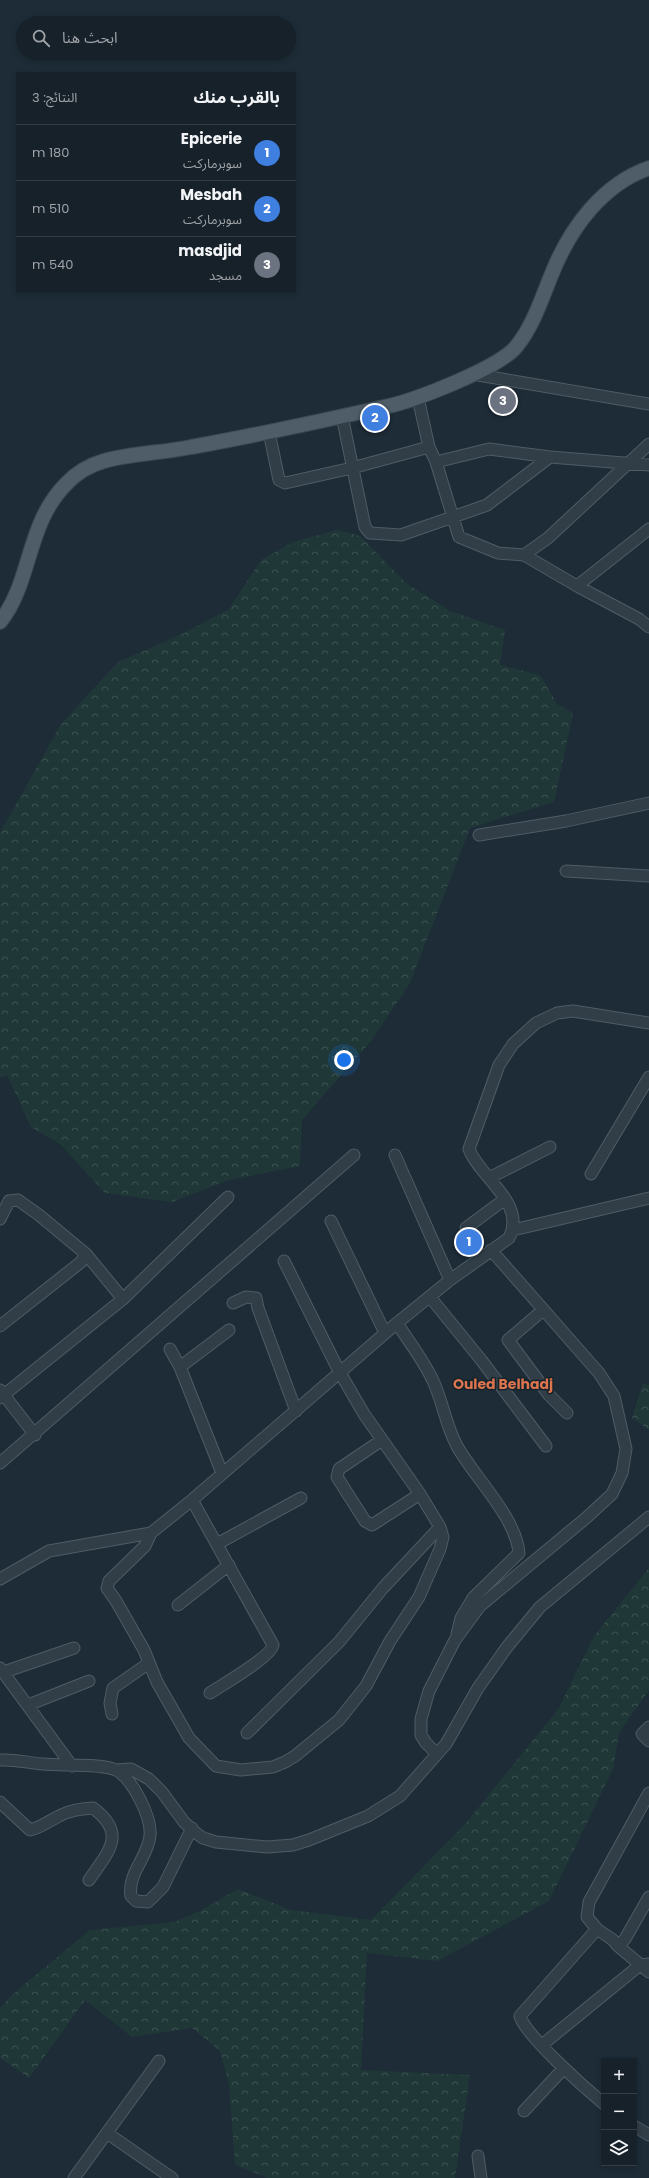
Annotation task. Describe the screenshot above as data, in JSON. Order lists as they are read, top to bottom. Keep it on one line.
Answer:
{"districts":["Ouled Belhadj"],"page":{"search":"ابحث هنا","heading":["بالقرب منك","النتائج: 3"],"list":[{"mark":"1","name":"Epicerie","note":"سوبرماركت","value":"180 m"},{"mark":"2","name":"Mesbah","note":"سوبرماركت","value":"510 m"},{"mark":"3","name":"masdjid","note":"مسجد","value":"540 m"}],"pins":["3","2","1"],"map_buttons":["+","−"]}}
